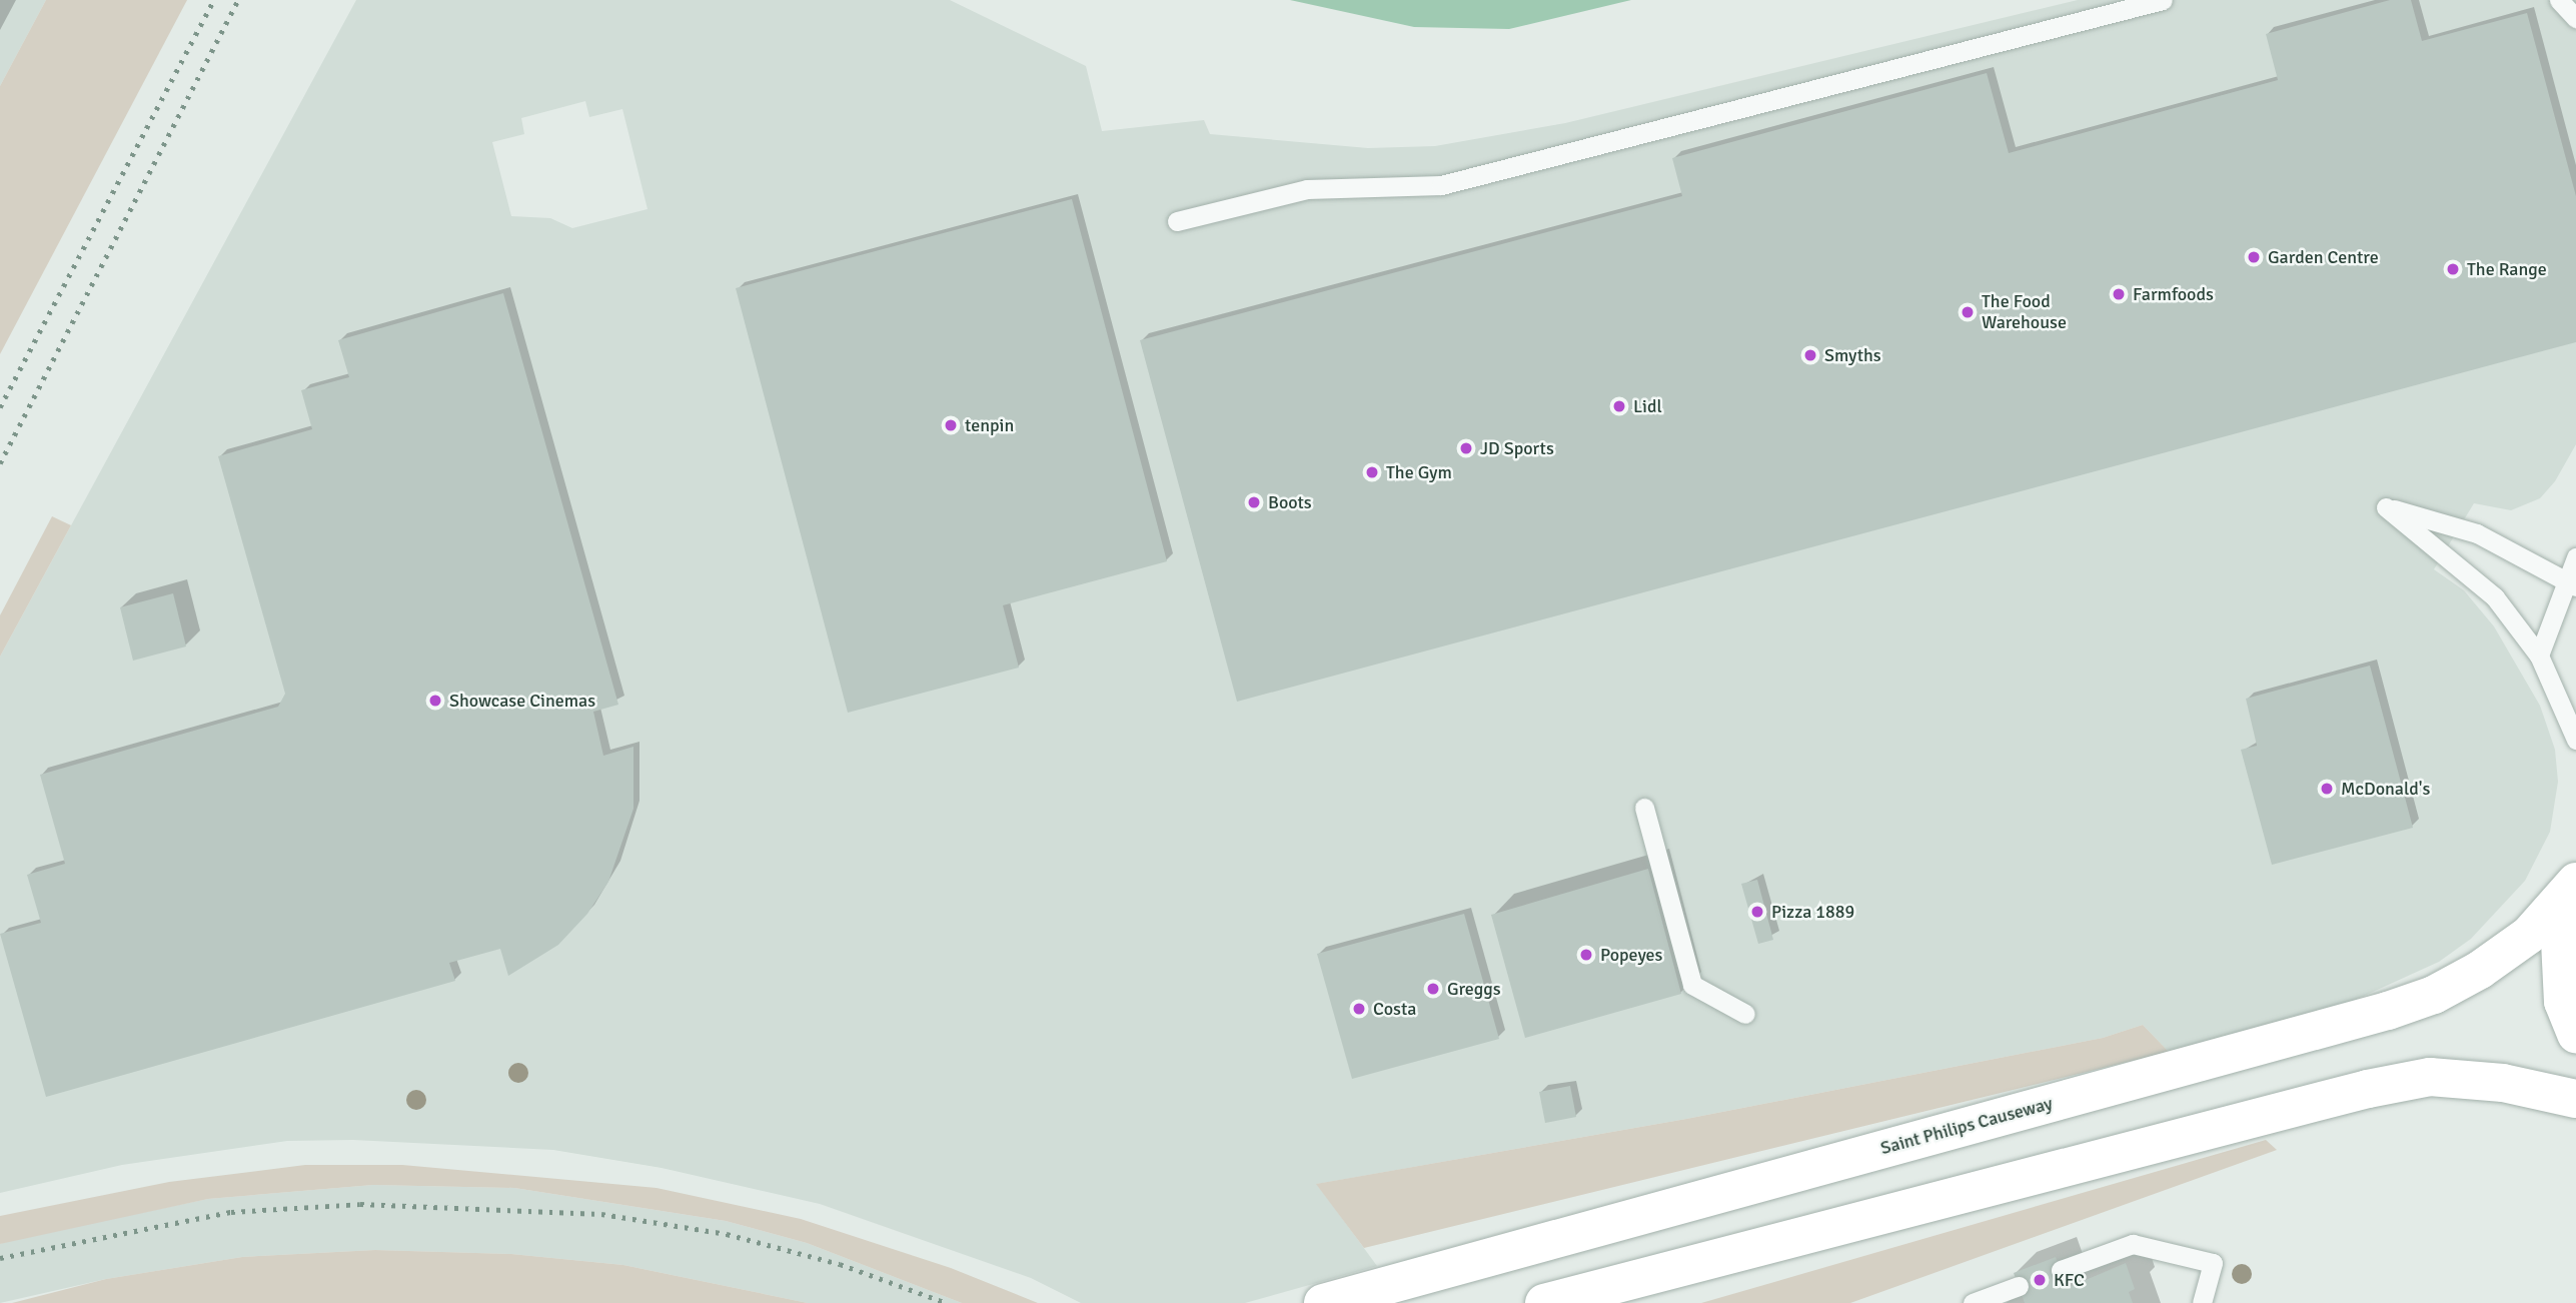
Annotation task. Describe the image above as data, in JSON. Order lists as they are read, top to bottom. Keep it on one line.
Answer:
{"streets":{"main road":["Saint Philips Causeway"]},"places":["Garden Centre","The Range","Farmfoods","The Food Warehouse","Smyths","Lidl","tenpin","JD Sports","The Gym","Boots","Showcase Cinemas","McDonald's","Pizza 1889","Popeyes","Greggs","Costa","KFC"]}
